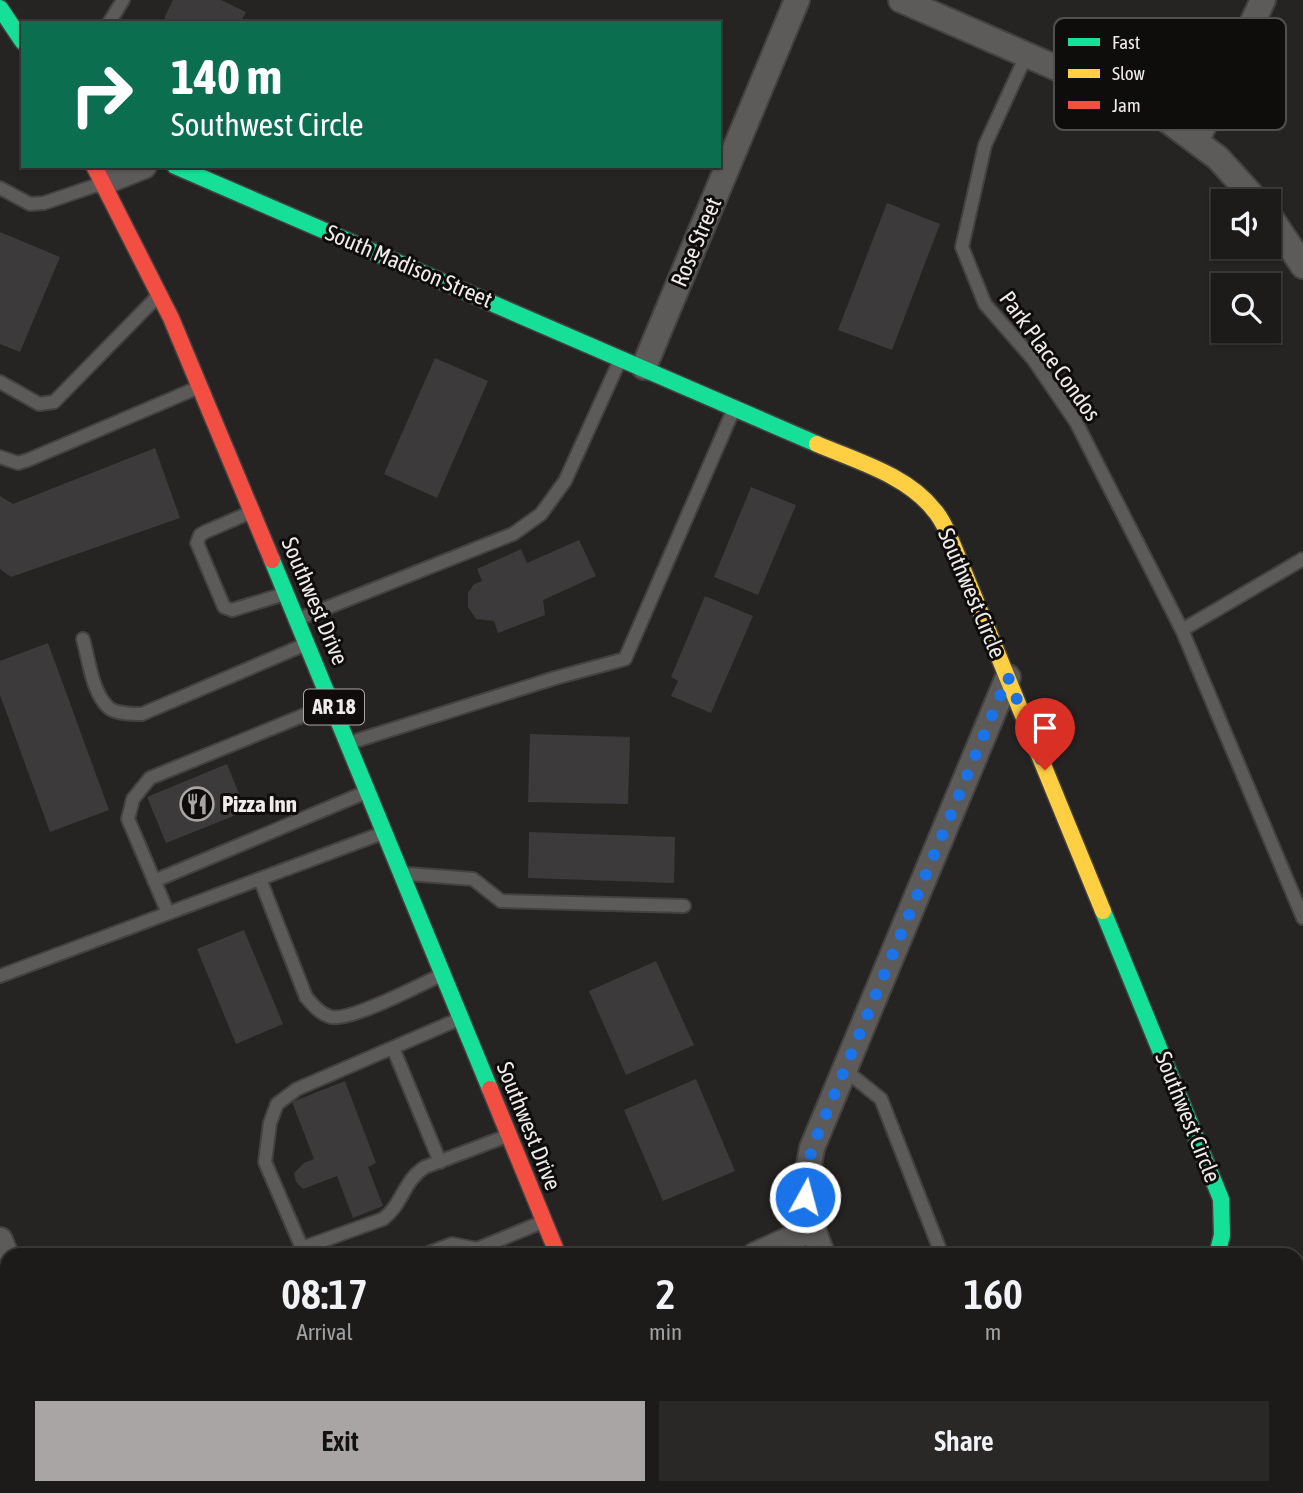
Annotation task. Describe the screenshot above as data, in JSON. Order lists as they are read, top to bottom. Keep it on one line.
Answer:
{"streets":{"street":["Rose Street","South Madison Street","Southwest Circle","Southwest Drive","AR 18"],"lane":["Park Place Condos"]},"crossings":[["Rose Street","South Madison Street"],["Rose Street","Southwest Circle"],["South Madison Street","Southwest Circle"]],"places":{"restaurant":["Pizza Inn"]},"legend":["Fast","Slow","Jam"],"page":{"turn":["140 m","Southwest Circle"],"eta":["08:17","Arrival","2","min","160","m"],"buttons":["Exit","Share"]}}
